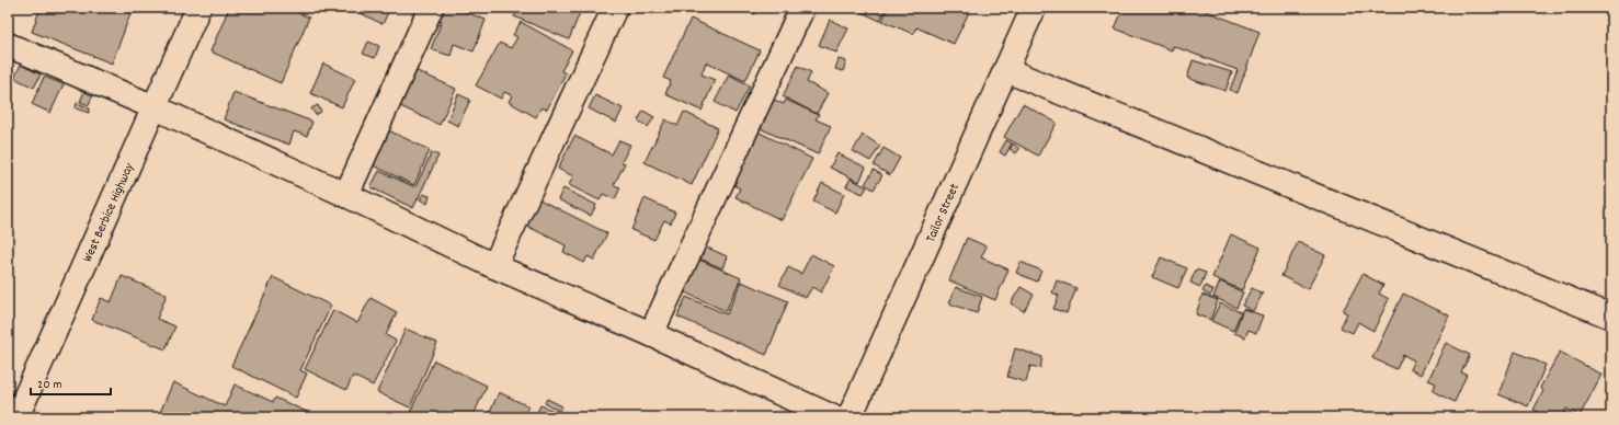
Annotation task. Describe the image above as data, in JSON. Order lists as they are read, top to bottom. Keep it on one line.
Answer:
{"streets":{"street":["West Berbice Highway","Tailor Street"]},"scale_bar":"20 m"}
